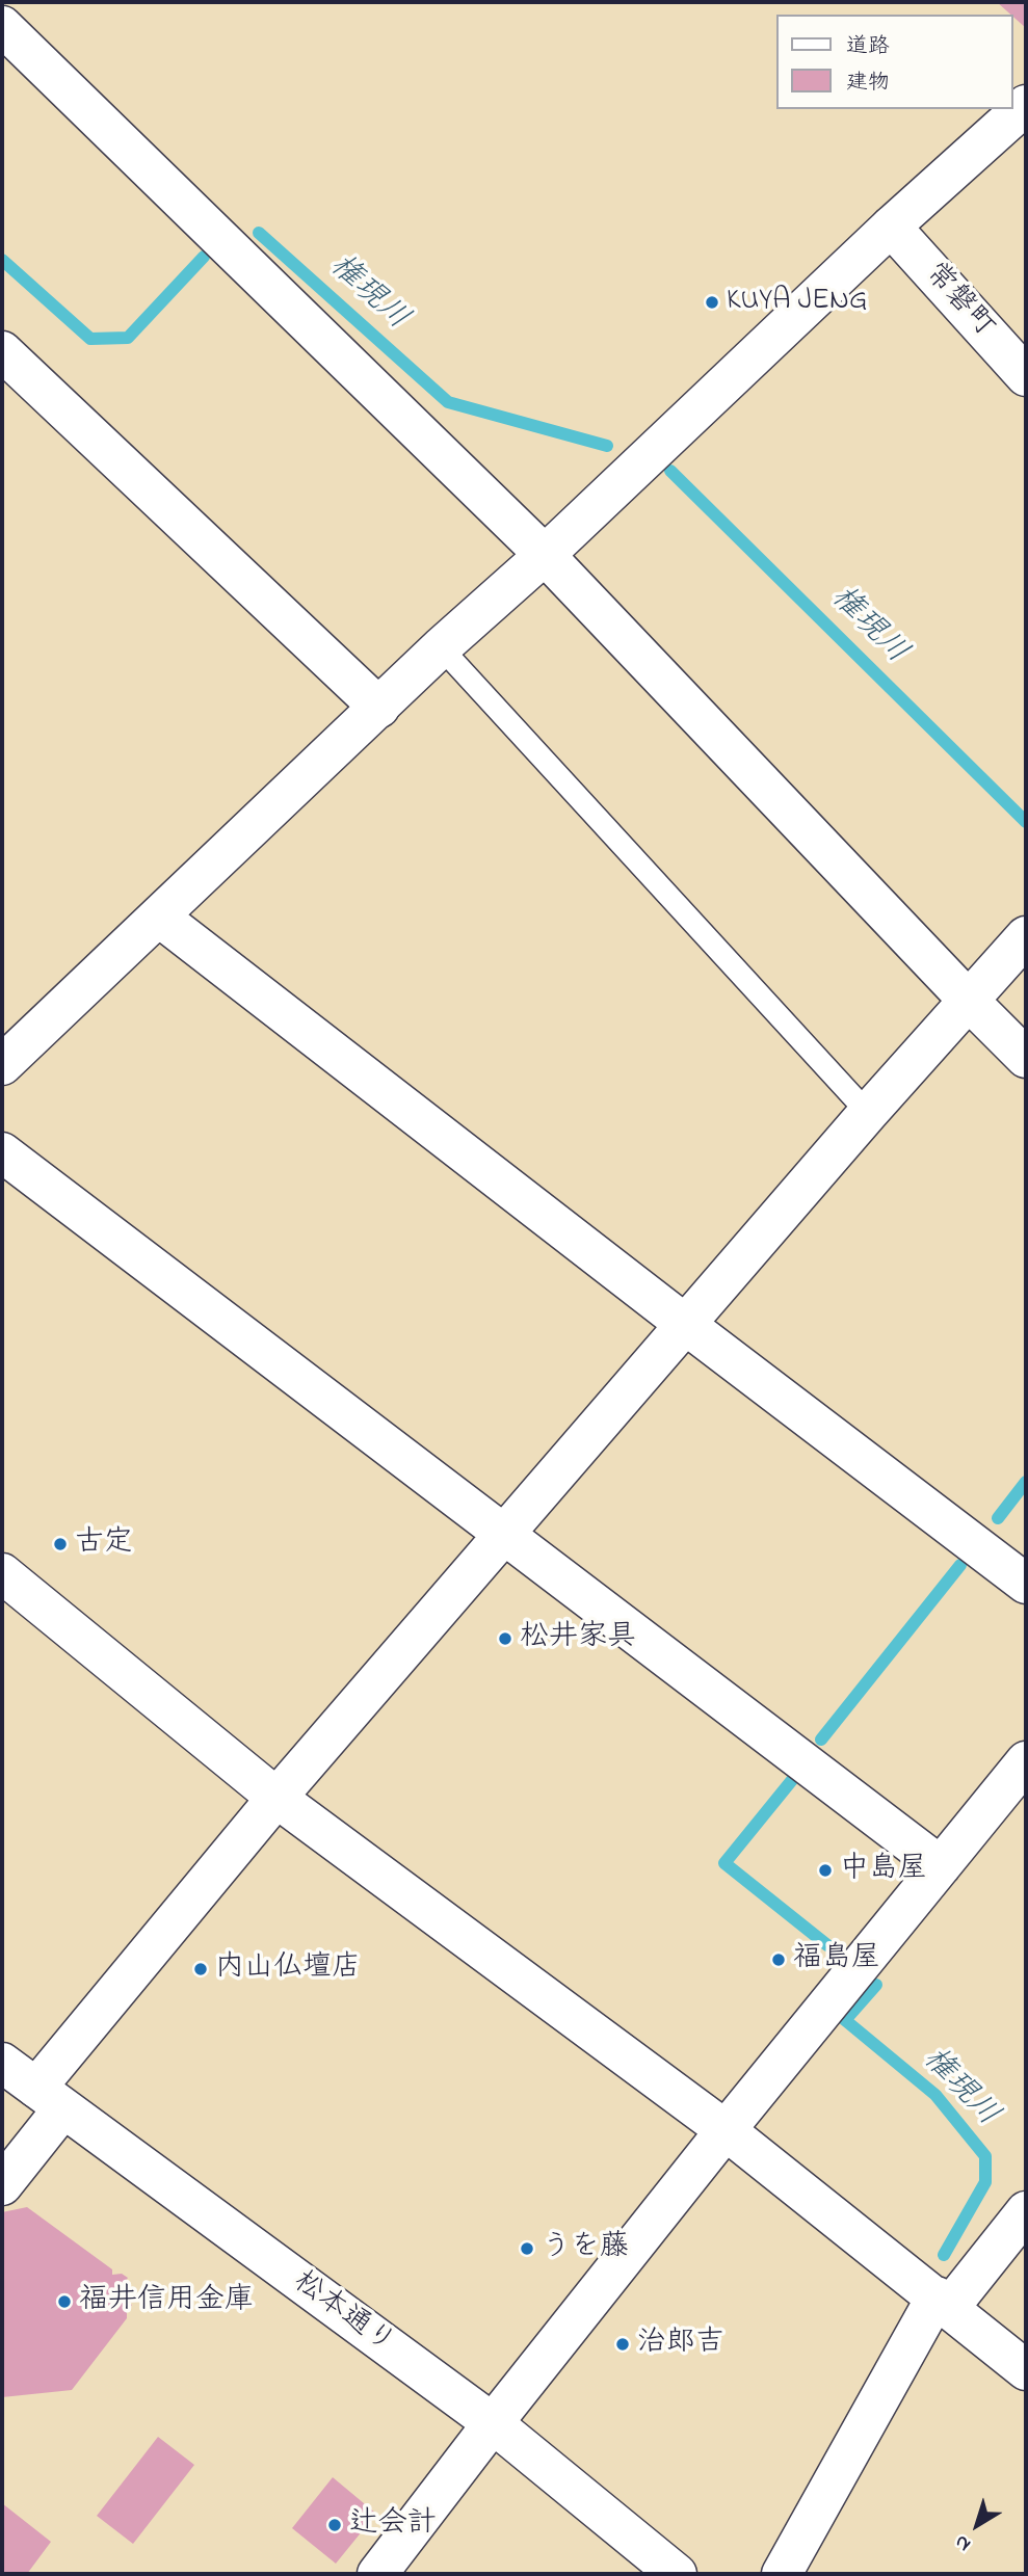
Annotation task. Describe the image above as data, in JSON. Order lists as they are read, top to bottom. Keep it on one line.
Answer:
{"streets":{"street":["常磐町","松本通り"]},"water":["権現川"],"places":["KUYA JENG","古定","松井家具","中島屋","福島屋","内山仏壇店","うを藤","福井信用金庫","治郎吉","辻会計"],"legend":["道路","建物"],"north":"bottom left"}
